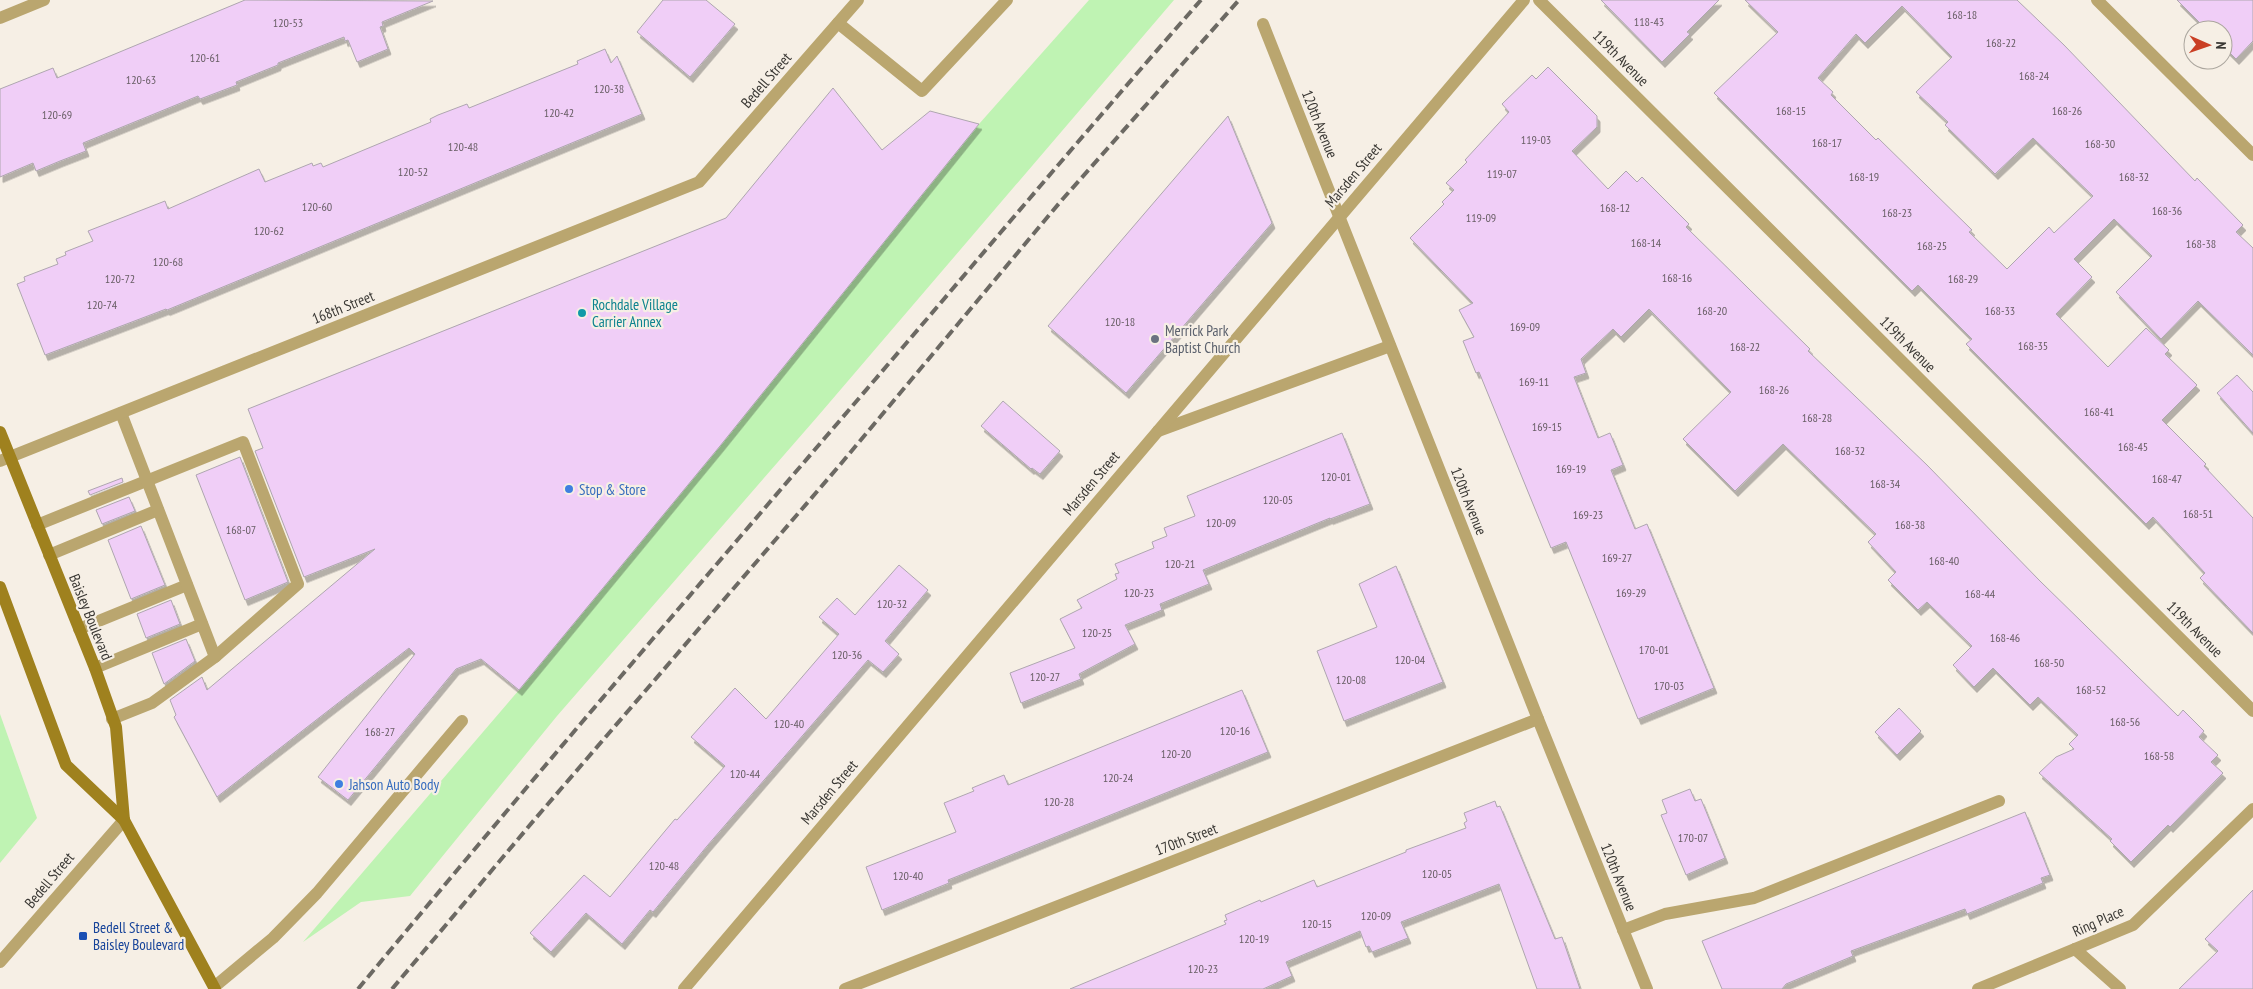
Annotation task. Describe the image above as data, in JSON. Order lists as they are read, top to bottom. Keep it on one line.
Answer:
{"streets":{"main road":["Baisley Boulevard"],"street":["119th Avenue","Bedell Street","120th Avenue","Marsden Street","168th Street","170th Street","Ring Place"]},"crossings":[["Bedell Street","168th Street"],["Bedell Street","Baisley Boulevard"],["120th Avenue","Marsden Street"],["120th Avenue","170th Street"],["168th Street","Baisley Boulevard"]],"places":{"other":["Rochdale Village Carrier Annex","Merrick Park Baptist Church","Stop & Store","Jahson Auto Body"],"transit":["Bedell Street & Baisley Boulevard"]},"house_numbers":["168-18","118-43","120-53","168-22","120-61","168-24","120-63","120-38","168-15","168-26","120-42","120-69","119-03","168-17","168-30","120-48","120-52","119-07","168-19","168-32","120-60","168-12","168-36","168-23","119-09","120-62","168-14","168-38","168-25","120-68","168-16","120-72","168-29","120-74","168-20","168-33","120-18","169-09","168-35","168-22","169-11","168-26","168-41","168-28","169-15","168-45","168-32","169-19","120-01","168-47","168-34","120-05","168-51","169-23","120-09","168-38","168-07","169-27","168-40","120-21","120-23","169-29","168-44","120-32","120-25","168-46","170-01","120-36","120-04","168-50","120-27","120-08","170-03","168-52","168-56","120-40","120-16","168-27","120-20","168-58","120-44","120-24","120-28","170-07","120-48","120-05","120-40","120-09","120-15","120-19","120-23"],"north":"right"}
